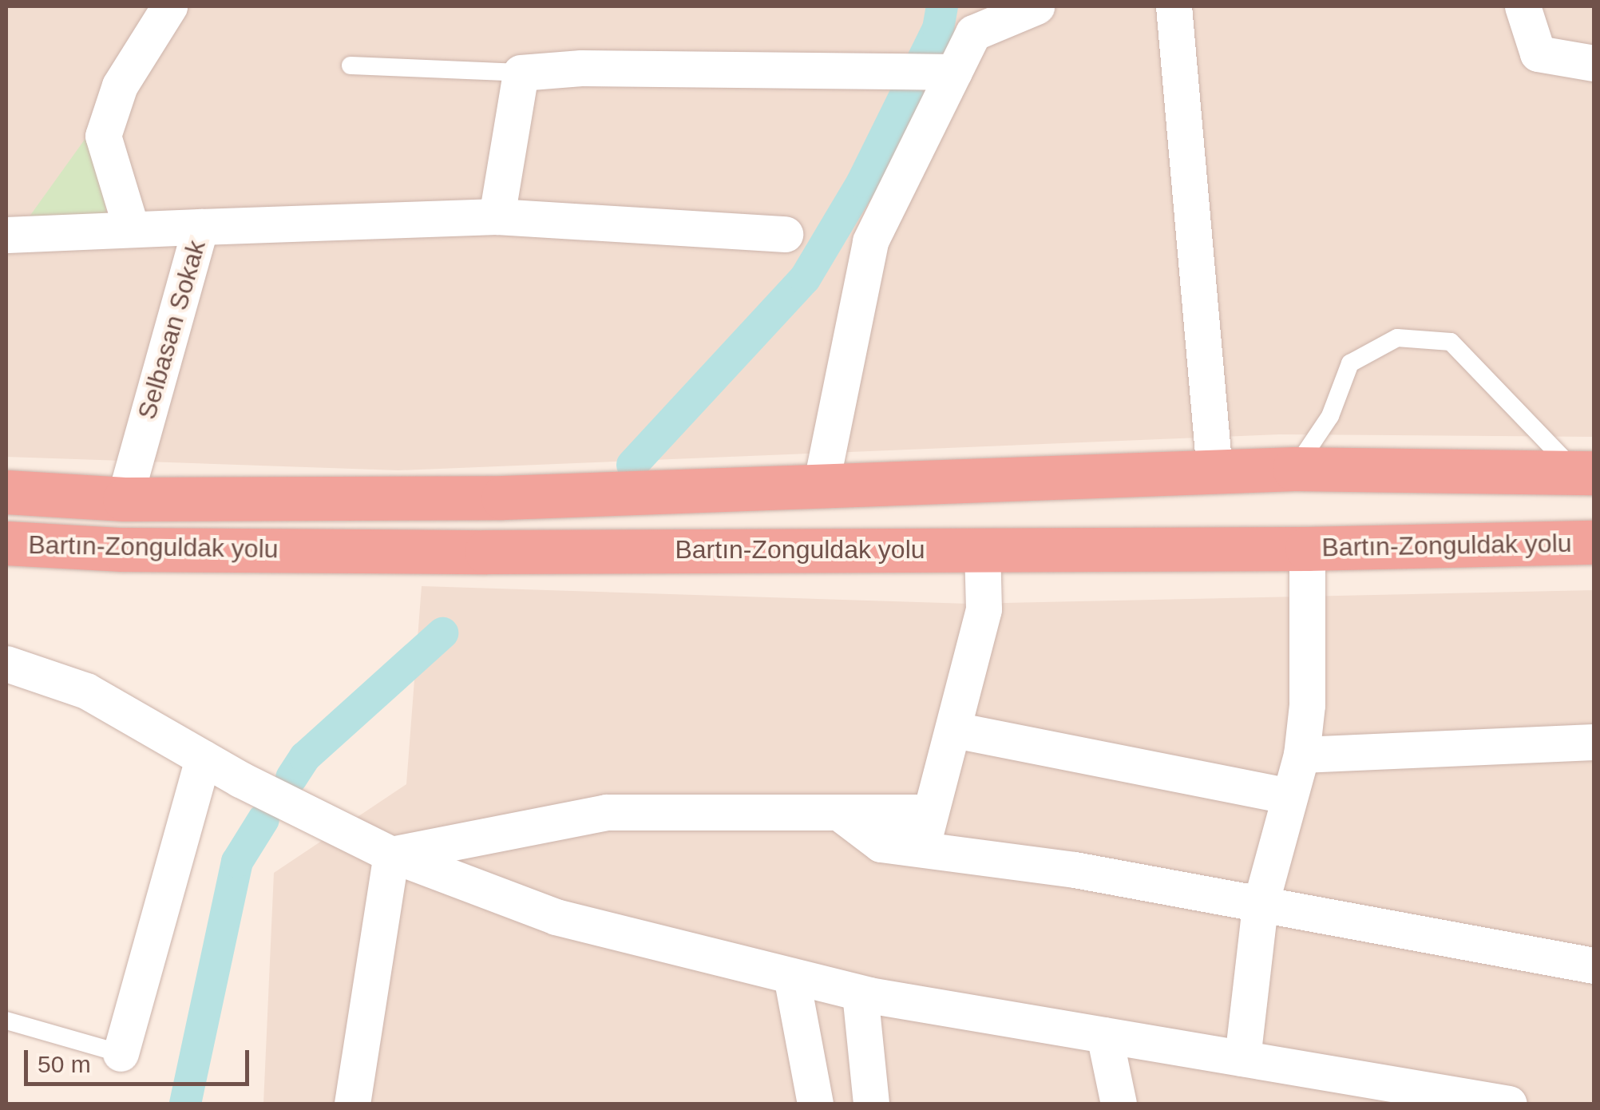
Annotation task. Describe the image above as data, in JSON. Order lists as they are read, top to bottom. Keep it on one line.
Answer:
{"streets":{"highway":["Bartın-Zonguldak yolu"],"street":["Selbasan Sokak"]},"crossings":[["Selbasan Sokak","Bartın-Zonguldak yolu"]],"scale_bar":"50 m"}
